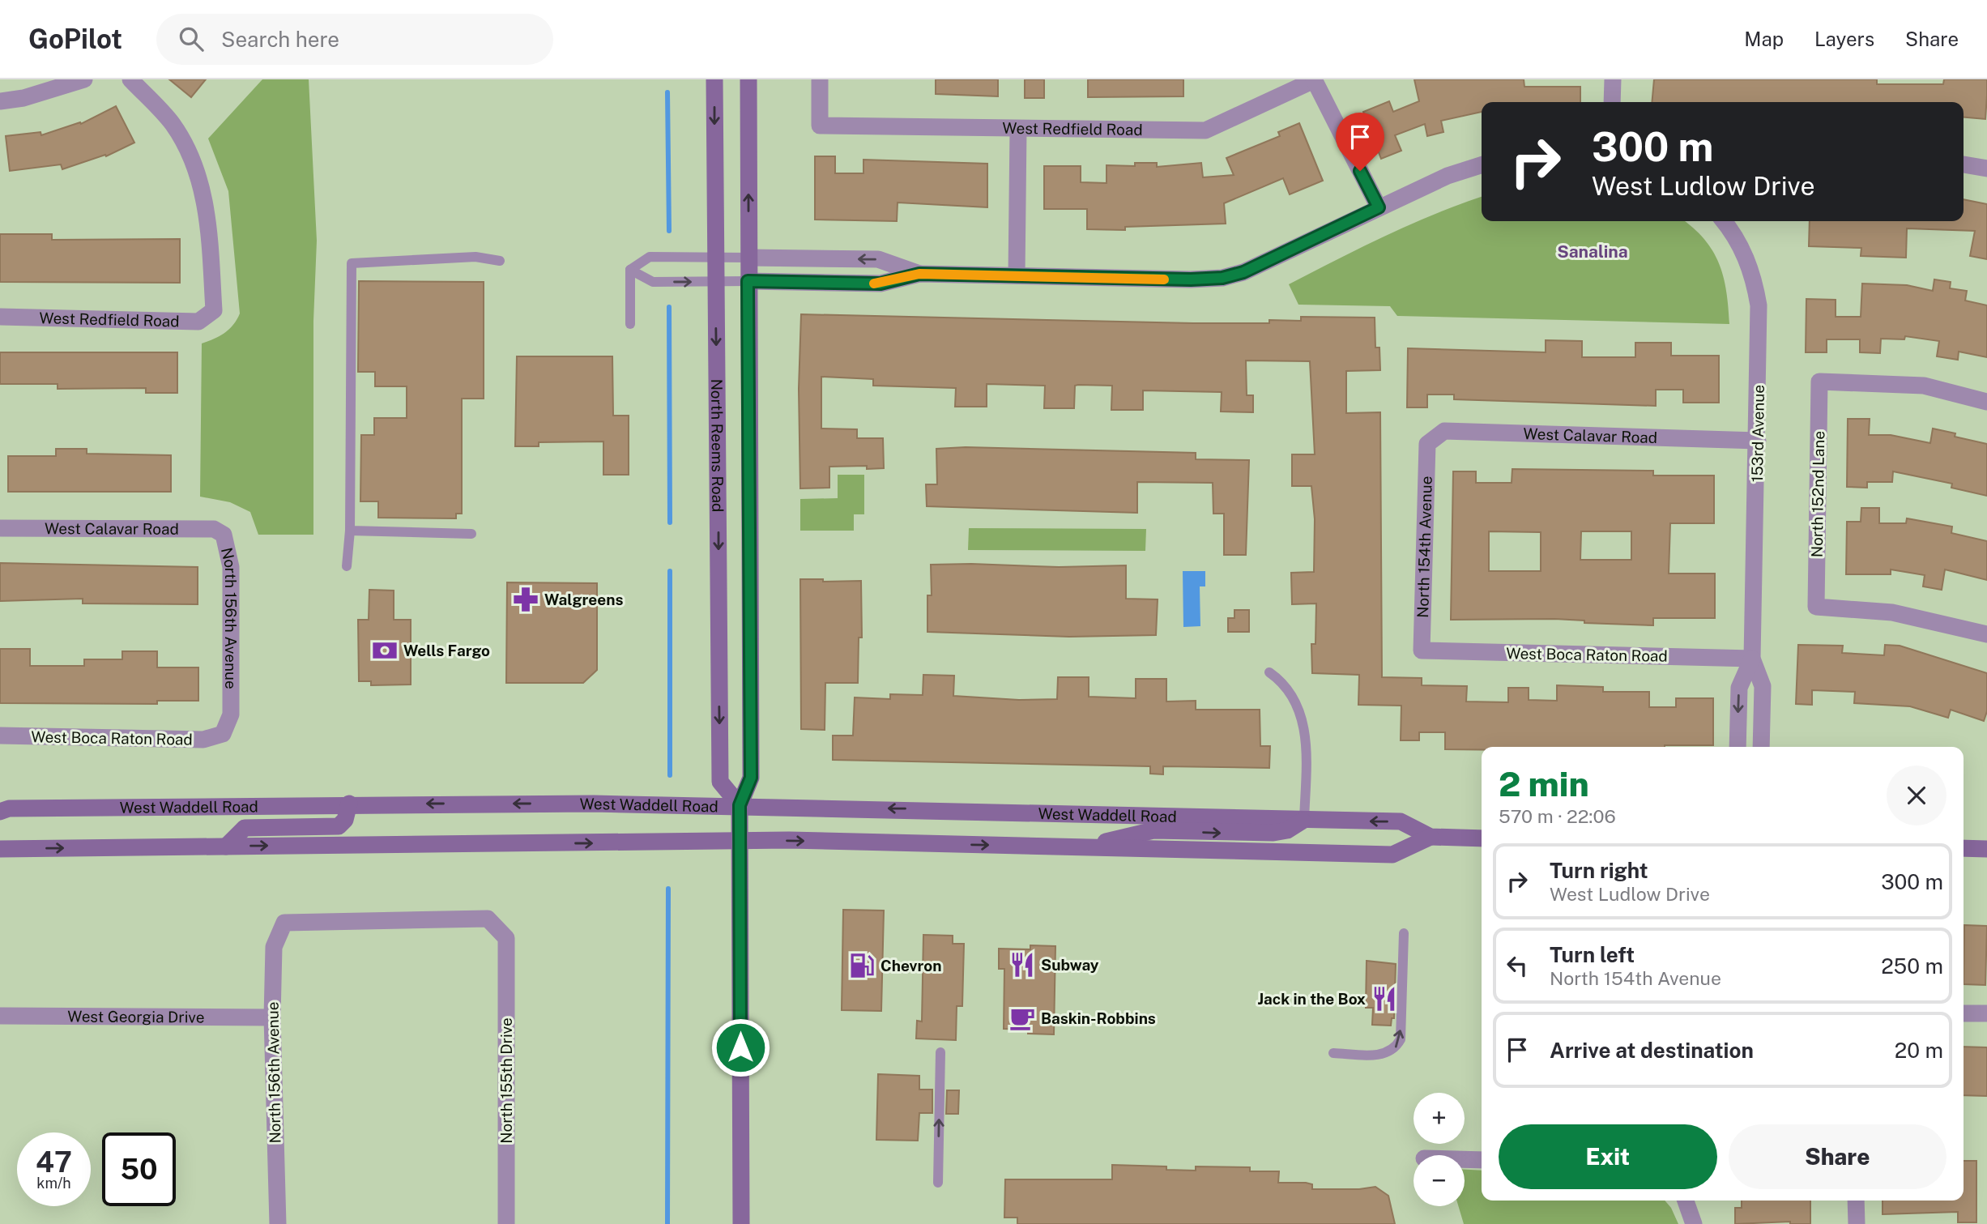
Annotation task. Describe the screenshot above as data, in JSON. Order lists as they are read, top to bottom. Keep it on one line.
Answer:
{"streets":{"main road":["North Reems Road","West Waddell Road"],"street":["West Redfield Road","153rd Avenue","West Calavar Road","North 152nd Lane","North 154th Avenue","North 156th Avenue","West Boca Raton Road","West Georgia Drive","North 155th Drive"]},"crossings":[["153rd Avenue","West Calavar Road"],["153rd Avenue","West Boca Raton Road"],["West Calavar Road","North 154th Avenue"],["West Calavar Road","North 156th Avenue"],["North Reems Road","West Waddell Road"],["North 154th Avenue","West Boca Raton Road"],["North 156th Avenue","West Boca Raton Road"],["North 156th Avenue","West Georgia Drive"],["North 156th Avenue","North 155th Drive"]],"districts":["Sanalina"],"places":{"pharmacy":["Walgreens"],"bank":["Wells Fargo"],"restaurant":["Subway","Jack in the Box"],"fuel station":["Chevron"],"cafe":["Baskin-Robbins"]},"page":{"header":"GoPilot","search":"Search here","nav":["Map","Layers","Share"],"turn":["300 m","West Ludlow Drive"],"heading":["2 min","570 m · 22:06"],"list":[{"name":"Turn right","note":"West Ludlow Drive","value":"300 m"},{"name":"Turn left","note":"North 154th Avenue","value":"250 m"},{"name":"Arrive at destination","value":"20 m"}],"map_buttons":["+","−"],"buttons":["Exit","Share"],"speed":"47 km/h","limit":"50"}}
